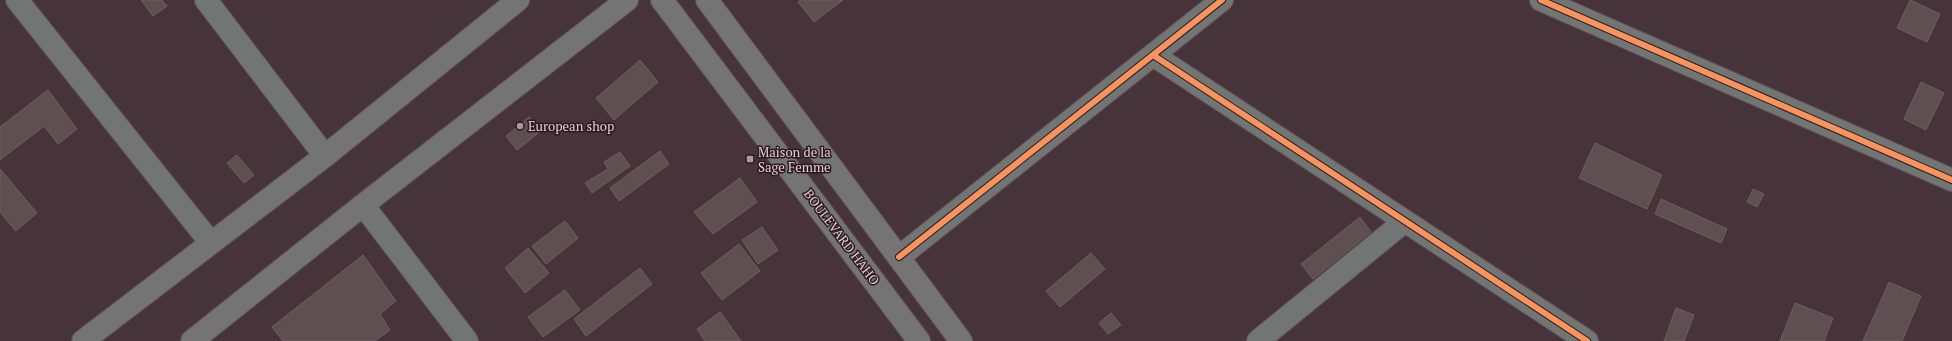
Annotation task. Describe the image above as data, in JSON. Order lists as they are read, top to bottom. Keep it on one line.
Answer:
{"streets":{"main road":["BOULEVARD HAHO"]},"places":{"other":["European shop"],"transit":["Maison de la Sage Femme"]}}
